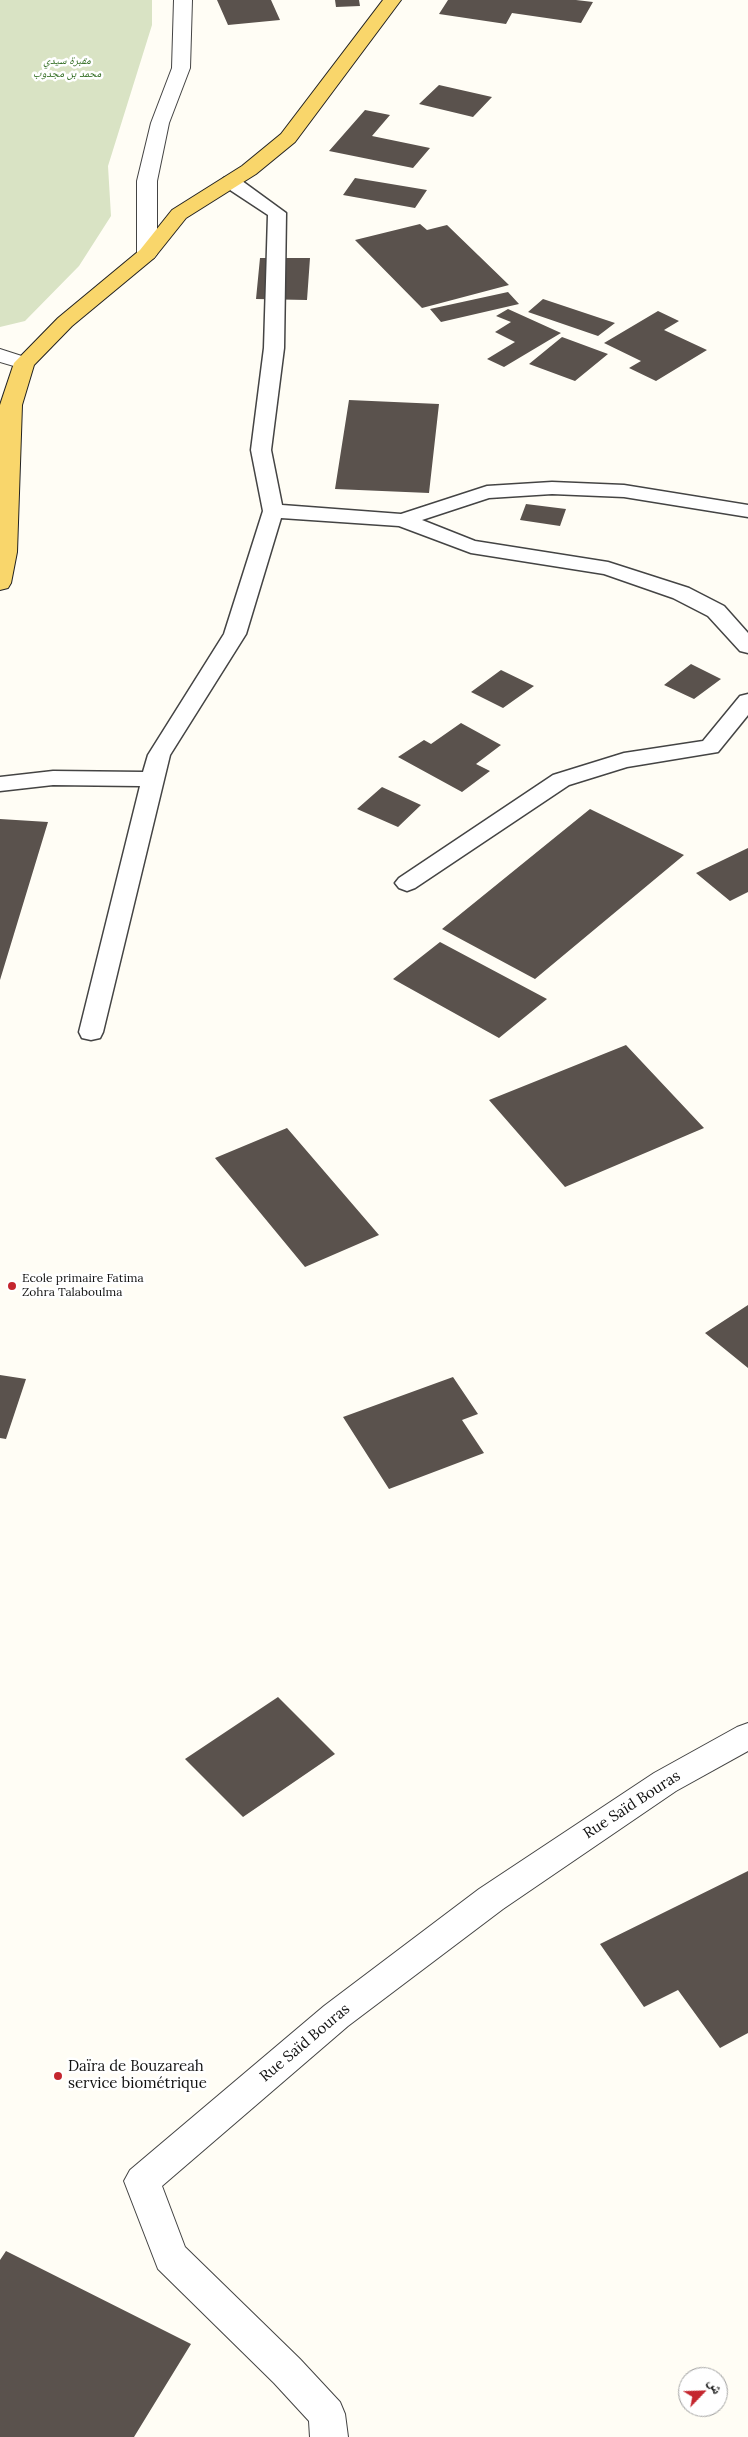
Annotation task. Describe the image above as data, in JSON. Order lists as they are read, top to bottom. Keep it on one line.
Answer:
{"streets":{"street":["Rue Saïd Bouras"]},"parks":["مقبرة سيدي محمد بن مجدوب"],"places":["Ecole primaire Fatima Zohra Talaboulma","Daïra de Bouzareah service biométrique"],"north":"top right"}
